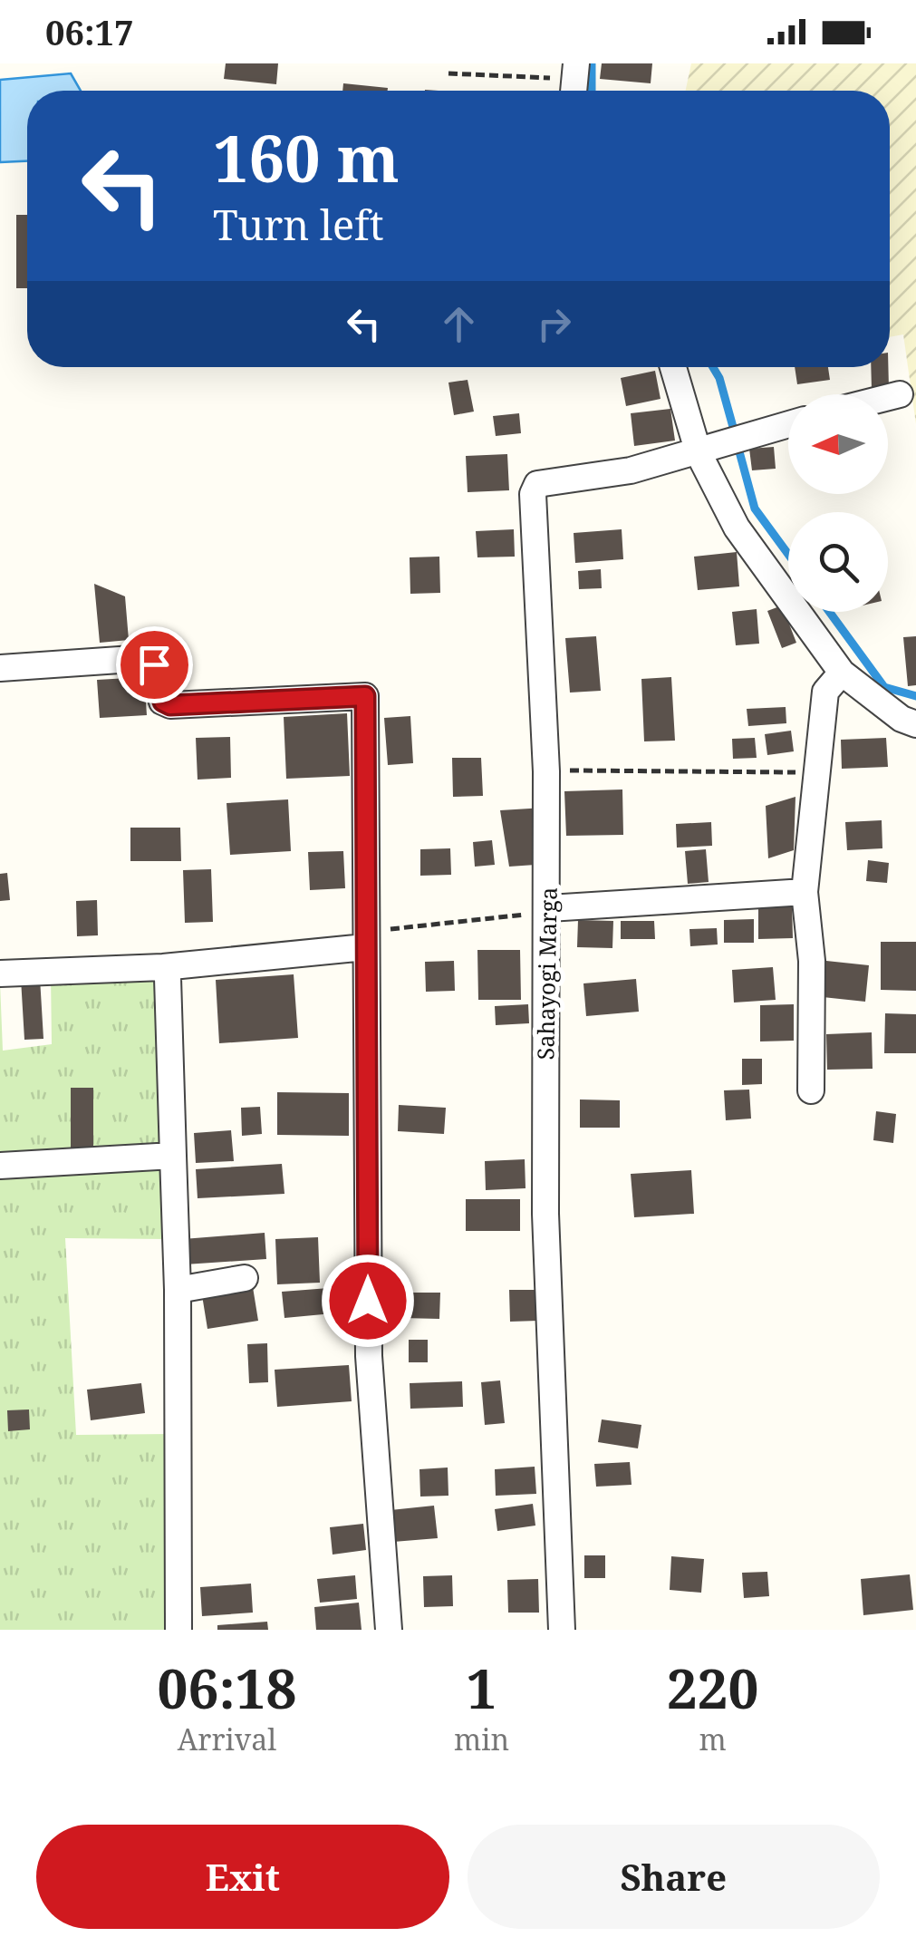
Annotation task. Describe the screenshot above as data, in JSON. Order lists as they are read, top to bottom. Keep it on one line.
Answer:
{"streets":{"street":["Sahayogi Marga"]},"north":"left","page":{"status":"06:17","turn":["160 m","Turn left"],"eta":["06:18","Arrival","1","min","220","m"],"buttons":["Exit","Share"]}}
